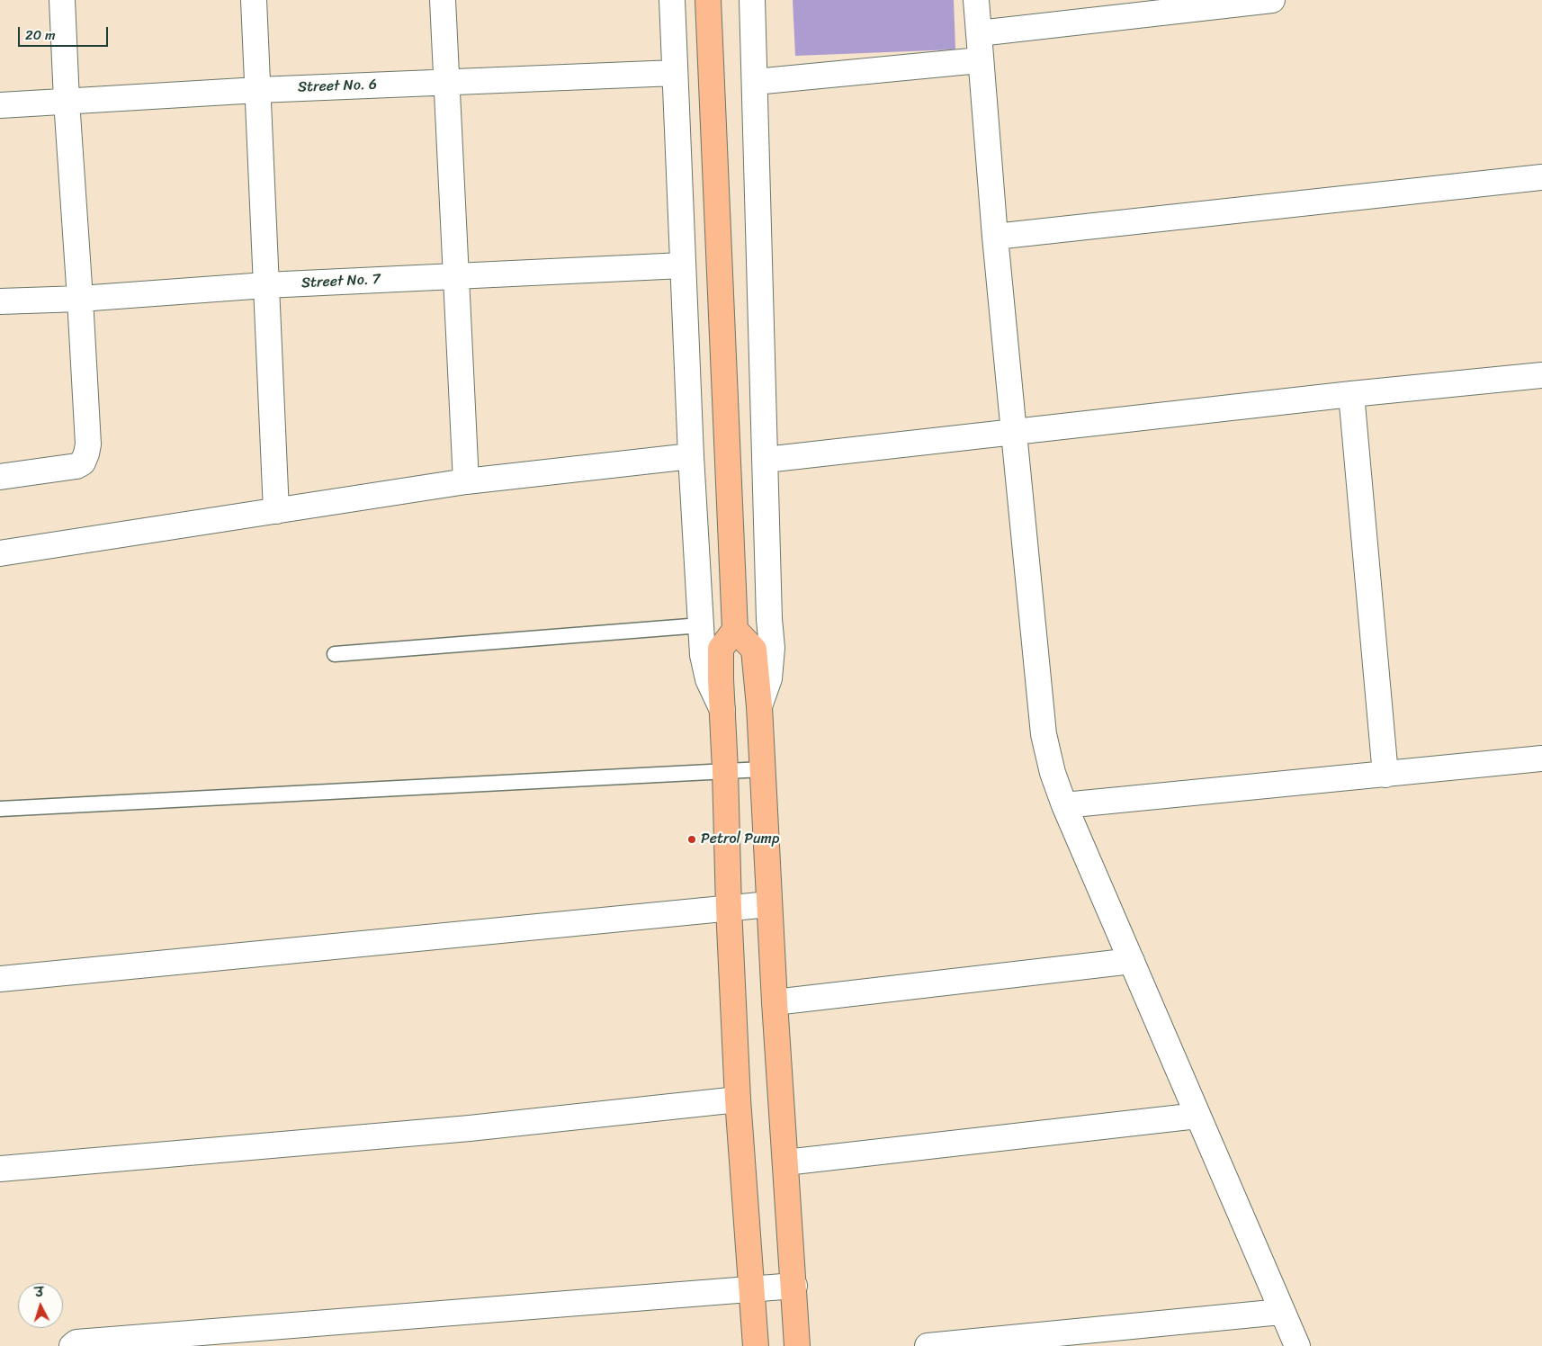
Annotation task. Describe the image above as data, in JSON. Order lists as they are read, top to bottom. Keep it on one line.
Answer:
{"streets":{"street":["Street No. 6","Street No. 7"]},"places":["Petrol Pump"],"scale_bar":"20 m","north":"top"}
